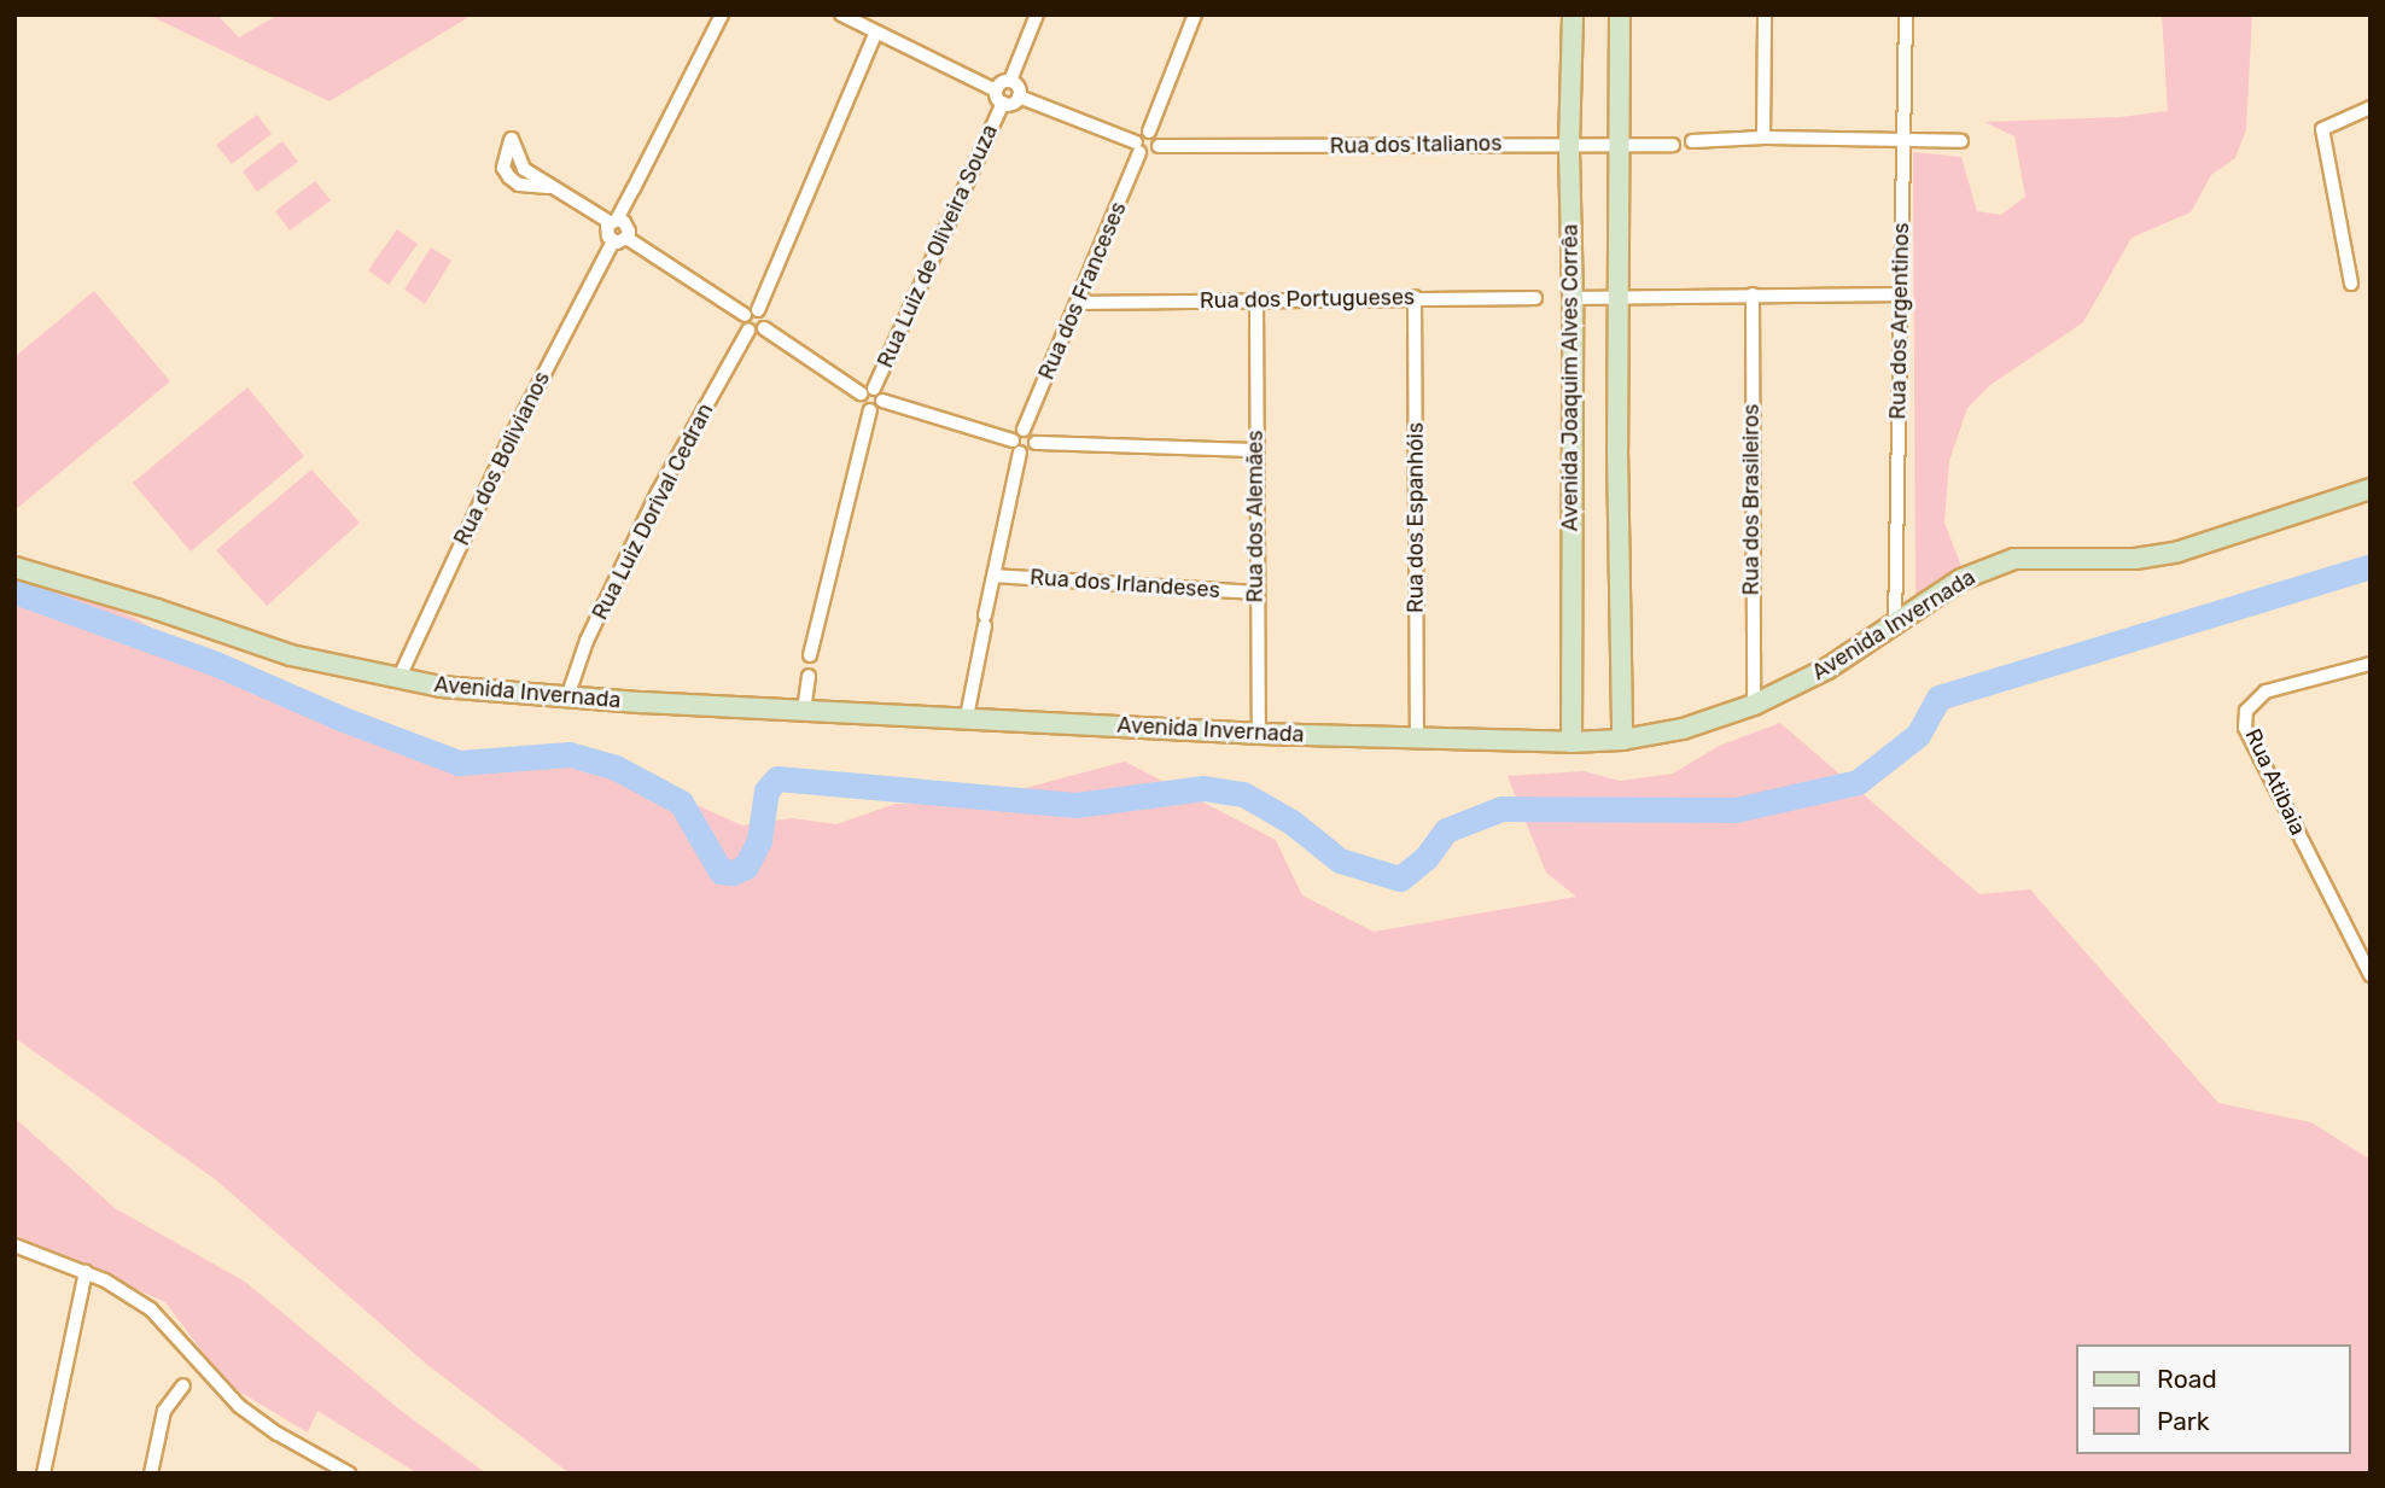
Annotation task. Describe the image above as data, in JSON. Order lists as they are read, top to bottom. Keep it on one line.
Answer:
{"streets":{"main road":["Avenida Joaquim Alves Corrêa","Avenida Invernada"],"street":["Rua dos Italianos","Rua Luiz de Oliveira Souza","Rua dos Franceses","Rua dos Portugueses","Rua dos Argentinos","Rua dos Bolivianos","Rua dos Brasileiros","Rua Luiz Dorival Cedran","Rua dos Alemães","Rua dos Espanhóis","Rua dos Irlandeses","Rua Atibaia"]},"crossings":[["Rua dos Italianos","Rua dos Franceses"],["Rua dos Italianos","Avenida Joaquim Alves Corrêa"],["Rua dos Franceses","Rua dos Portugueses"],["Rua dos Portugueses","Rua dos Alemães"],["Rua dos Portugueses","Rua dos Espanhóis"],["Rua dos Argentinos","Avenida Invernada"],["Avenida Joaquim Alves Corrêa","Avenida Invernada"],["Rua dos Bolivianos","Avenida Invernada"],["Rua dos Brasileiros","Avenida Invernada"],["Rua Luiz Dorival Cedran","Avenida Invernada"],["Rua dos Alemães","Rua dos Irlandeses"],["Rua dos Alemães","Avenida Invernada"],["Rua dos Espanhóis","Avenida Invernada"]],"legend":["Road","Park"]}
